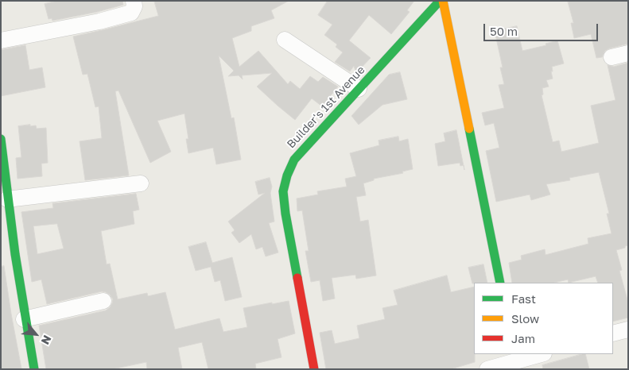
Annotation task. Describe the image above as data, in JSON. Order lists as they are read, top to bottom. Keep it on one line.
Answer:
{"streets":{"street":["Builder's 1st Avenue"]},"legend":["Fast","Slow","Jam"],"scale_bar":"50 m","north":"bottom right"}
